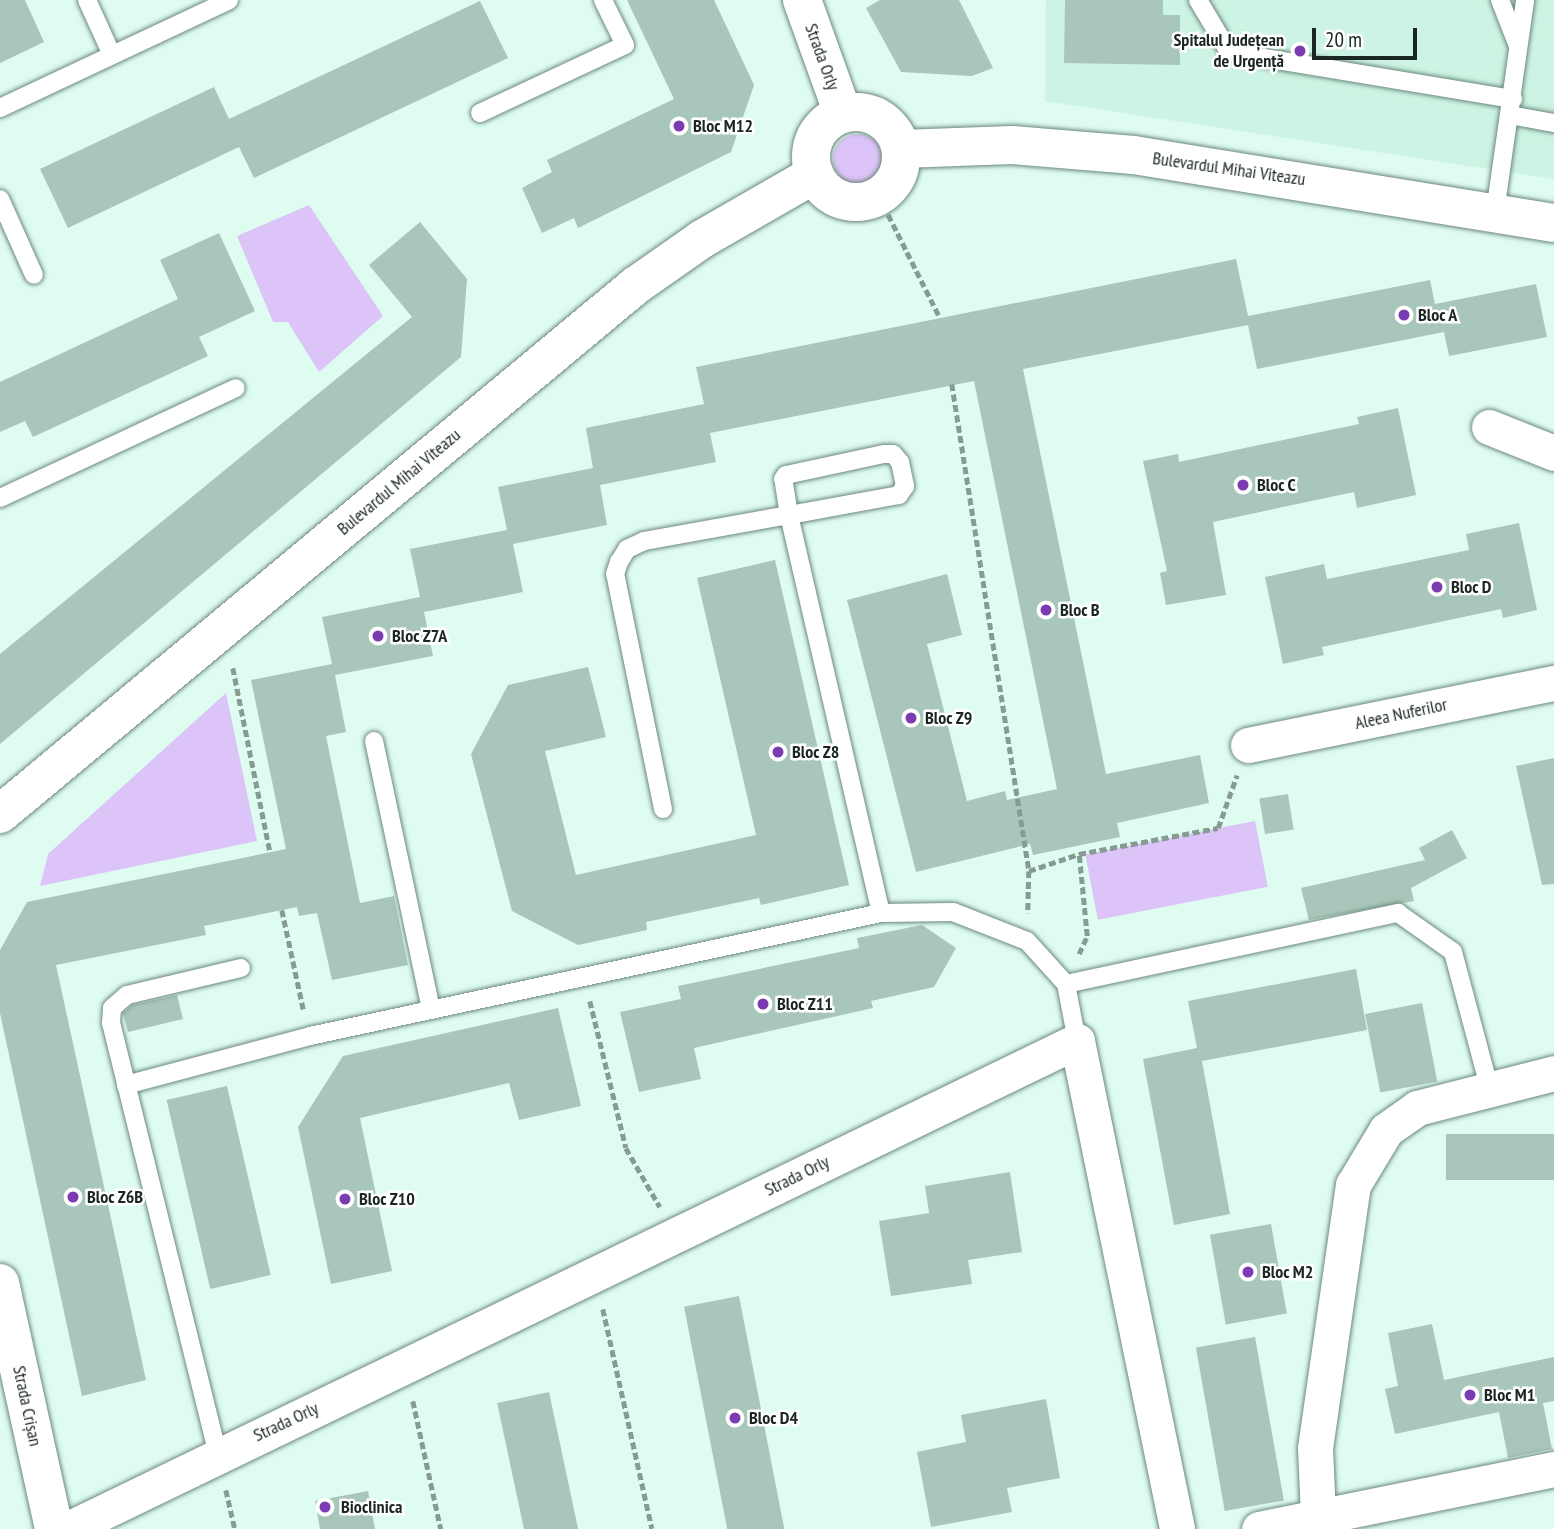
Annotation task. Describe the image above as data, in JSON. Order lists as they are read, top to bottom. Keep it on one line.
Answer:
{"streets":{"main road":["Strada Orly","Bulevardul Mihai Viteazu","Strada Crișan"],"street":["Aleea Nuferilor"]},"crossings":[["Strada Orly","Bulevardul Mihai Viteazu"]],"places":["Spitalul Județean de Urgență","Bloc M12","Bloc A","Bloc C","Bloc D","Bloc B","Bloc Z7A","Bloc Z9","Bloc Z8","Bloc Z11","Bloc Z6B","Bloc Z10","Bloc M2","Bloc M1","Bloc D4","Bioclinica"],"scale_bar":"20 m"}
